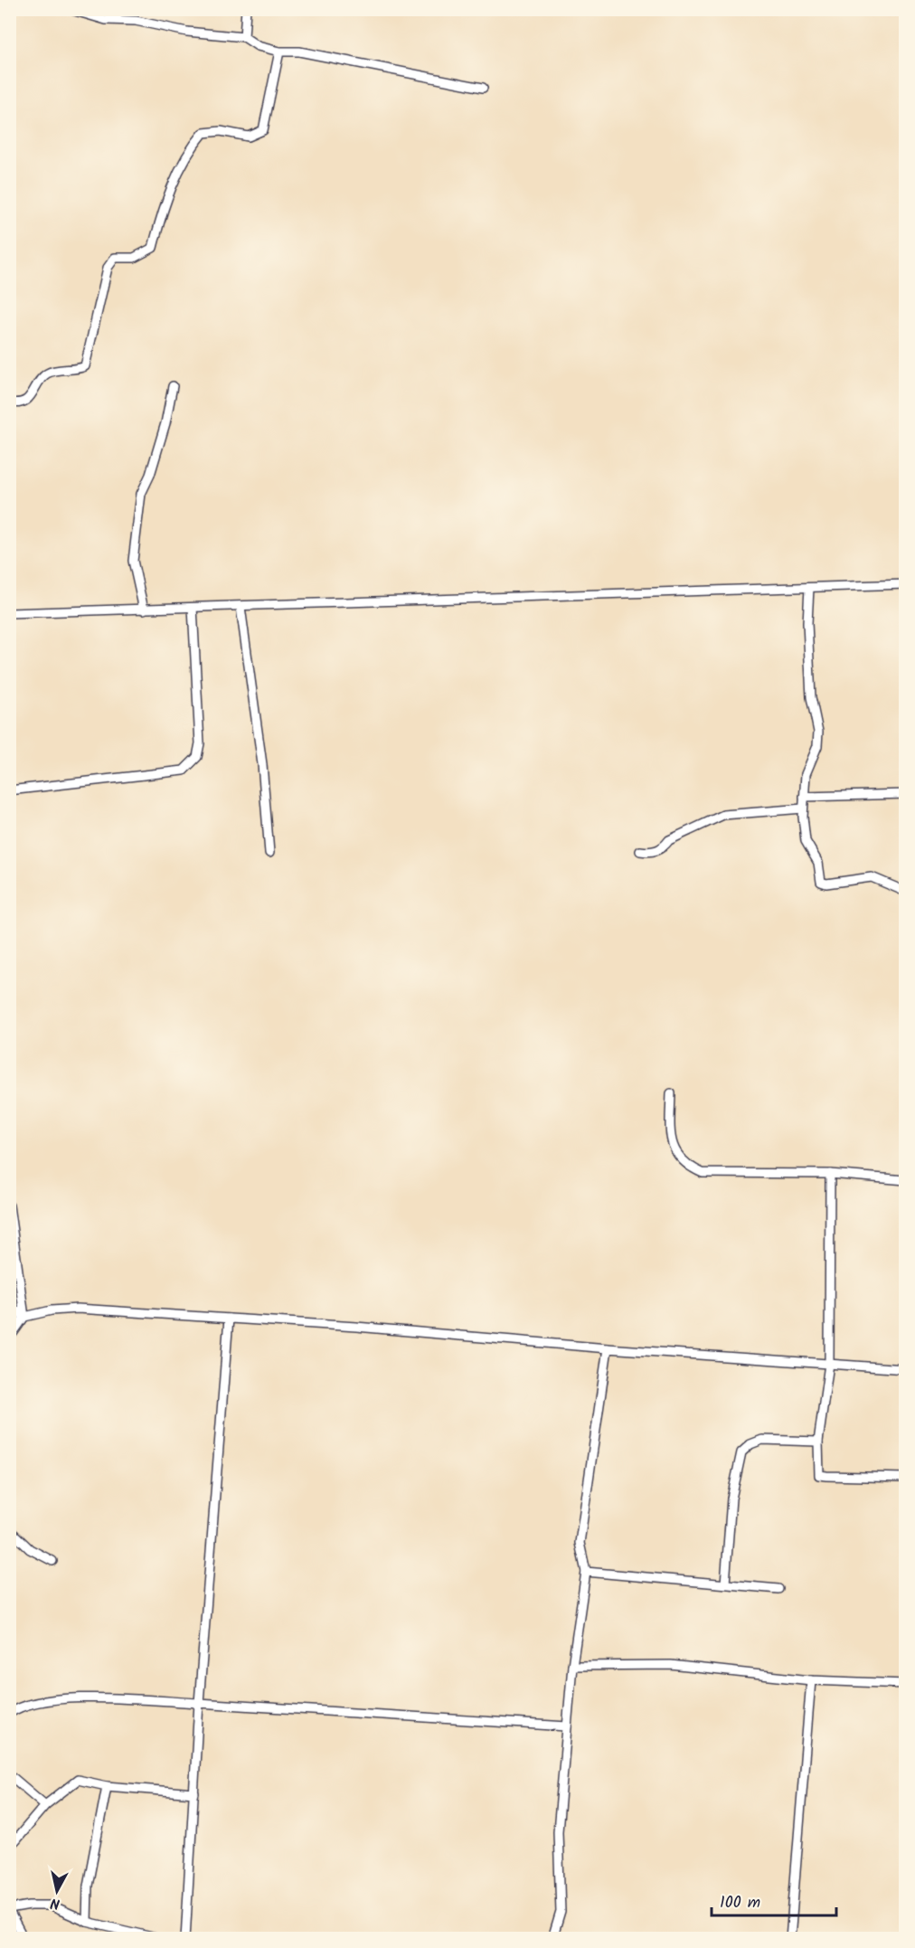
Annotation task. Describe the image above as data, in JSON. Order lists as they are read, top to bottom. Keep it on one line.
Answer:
{"scale_bar":"100 m","north":"bottom"}
